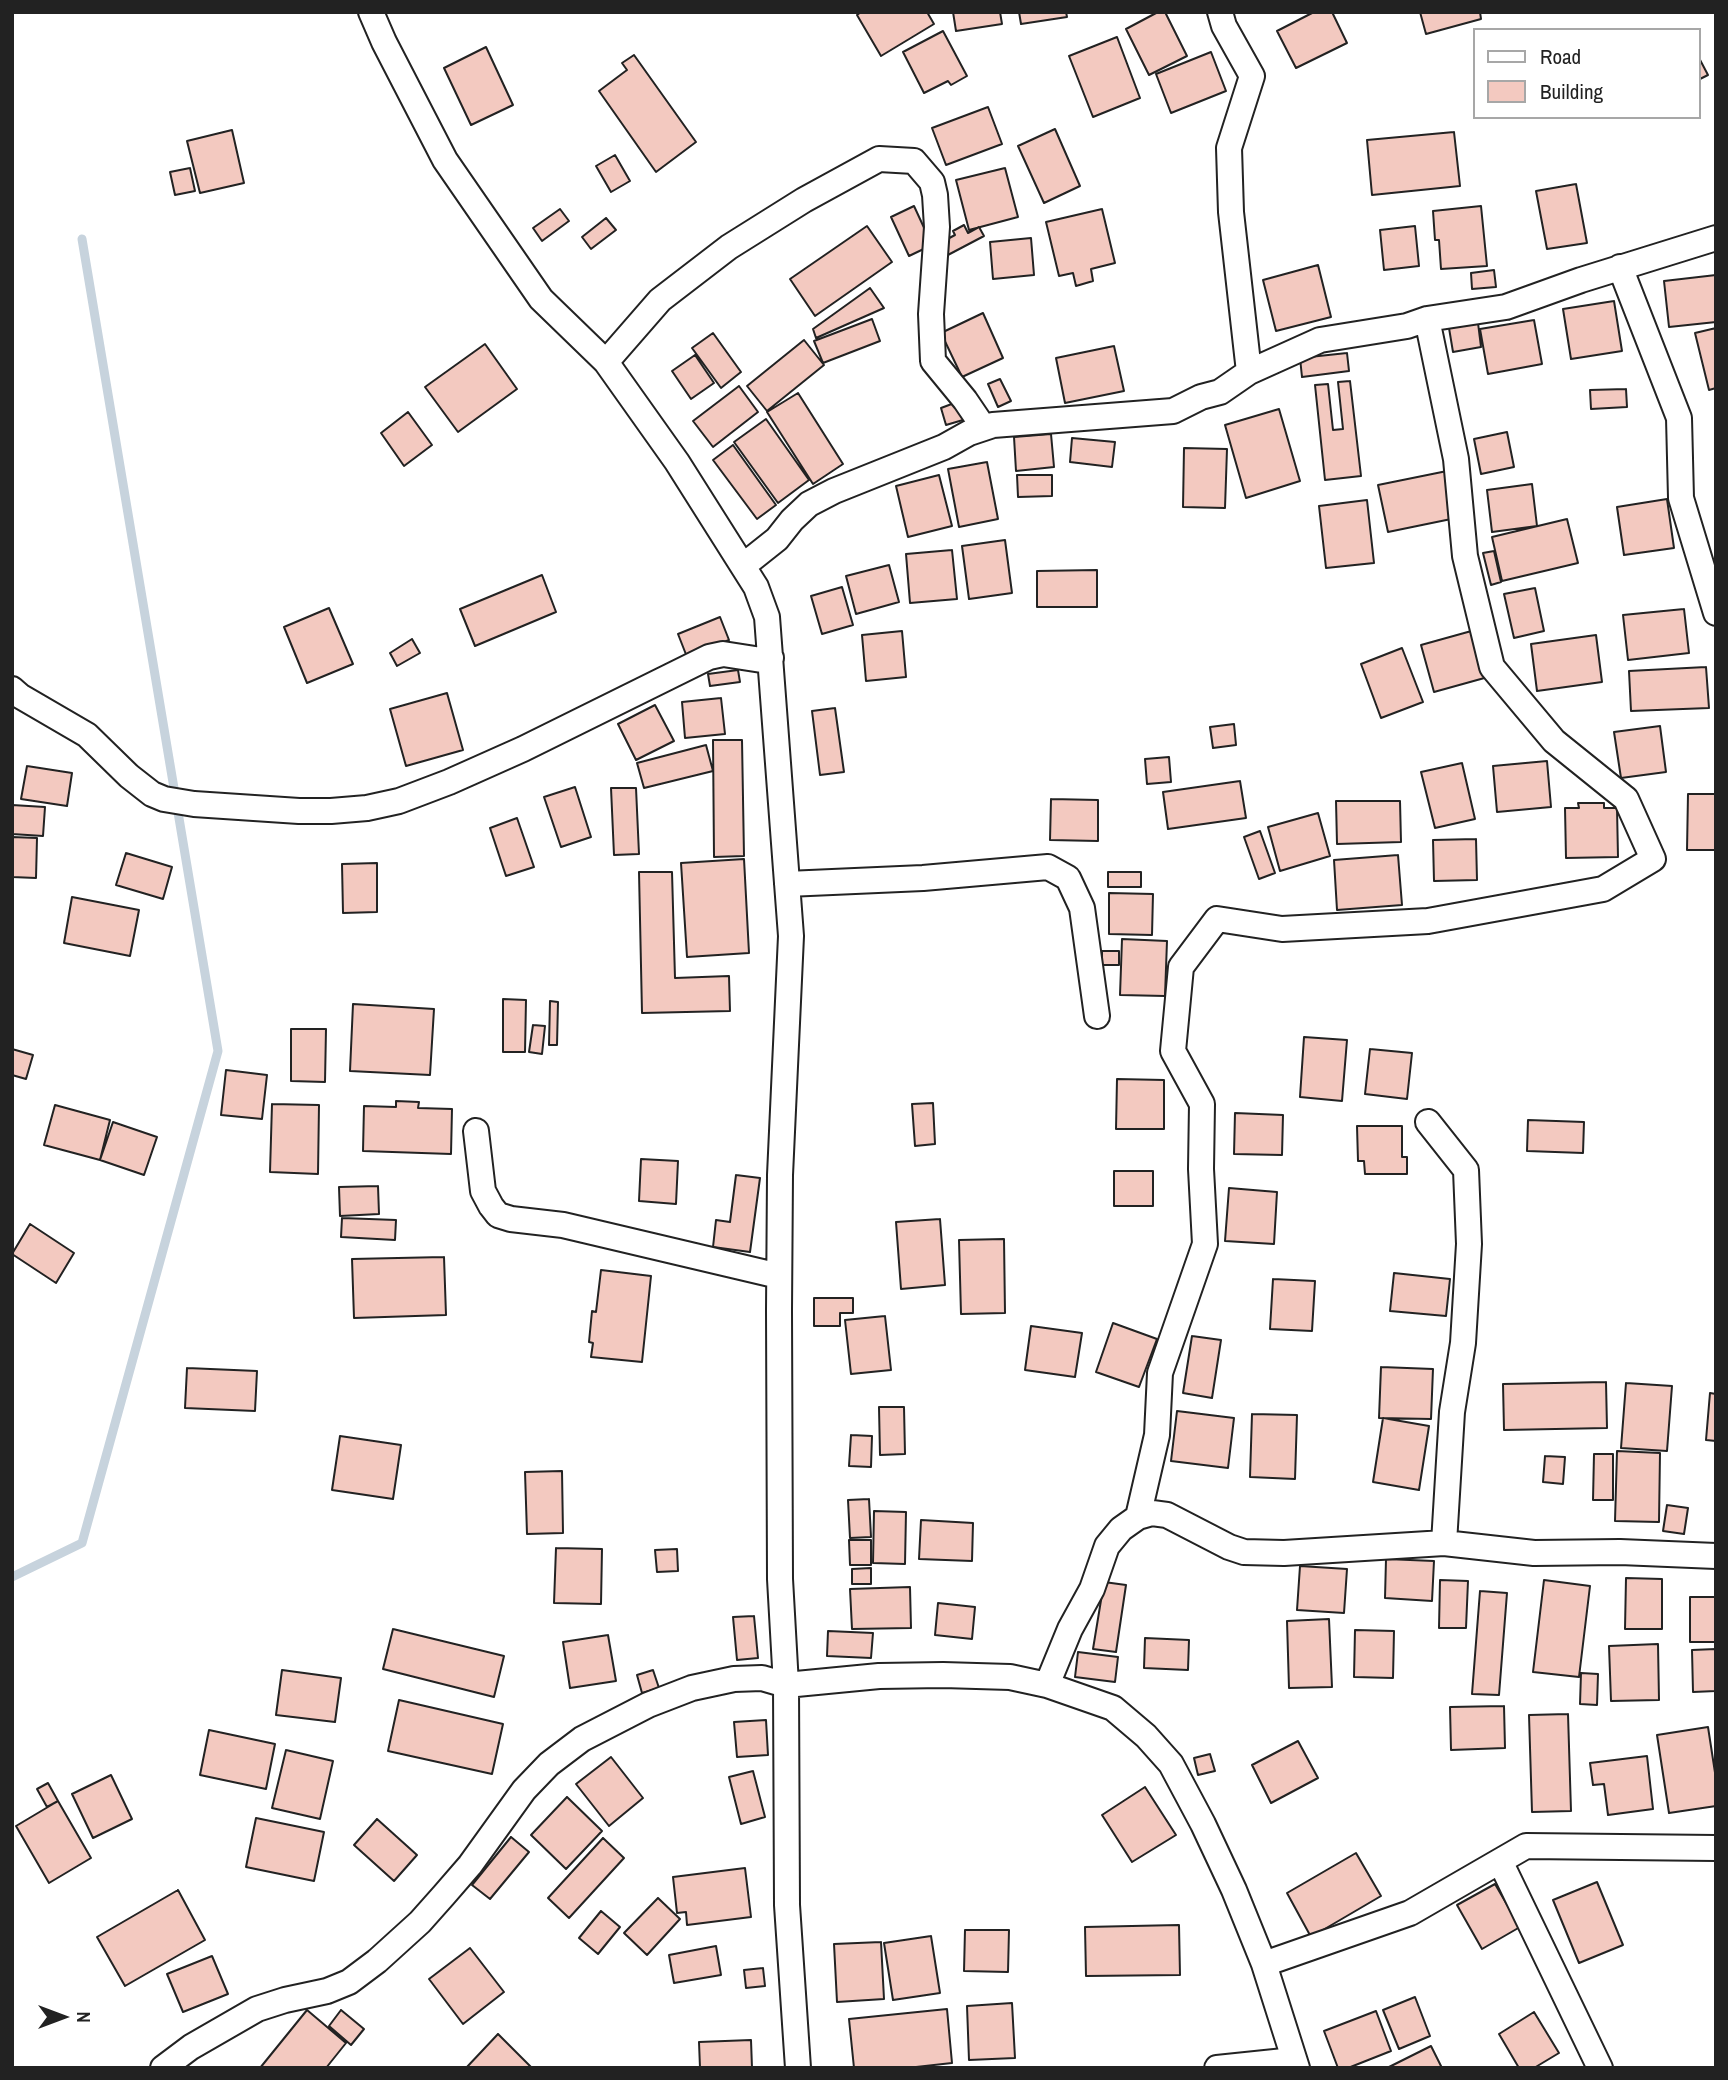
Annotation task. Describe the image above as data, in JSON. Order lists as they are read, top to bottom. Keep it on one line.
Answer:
{"legend":["Road","Building"],"north":"right"}
